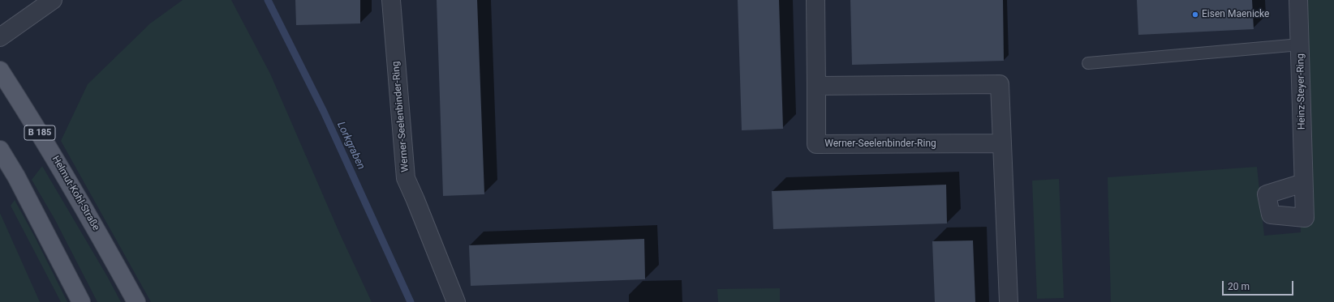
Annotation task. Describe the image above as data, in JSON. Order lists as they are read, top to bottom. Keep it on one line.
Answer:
{"streets":{"main road":["B 185","Helmut-Kohl-Straße"],"street":["Heinz-Steyer-Ring","Werner-Seelenbinder-Ring"]},"water":["Lorkgraben"],"places":["Eisen Maenicke"],"scale_bar":"20 m"}
